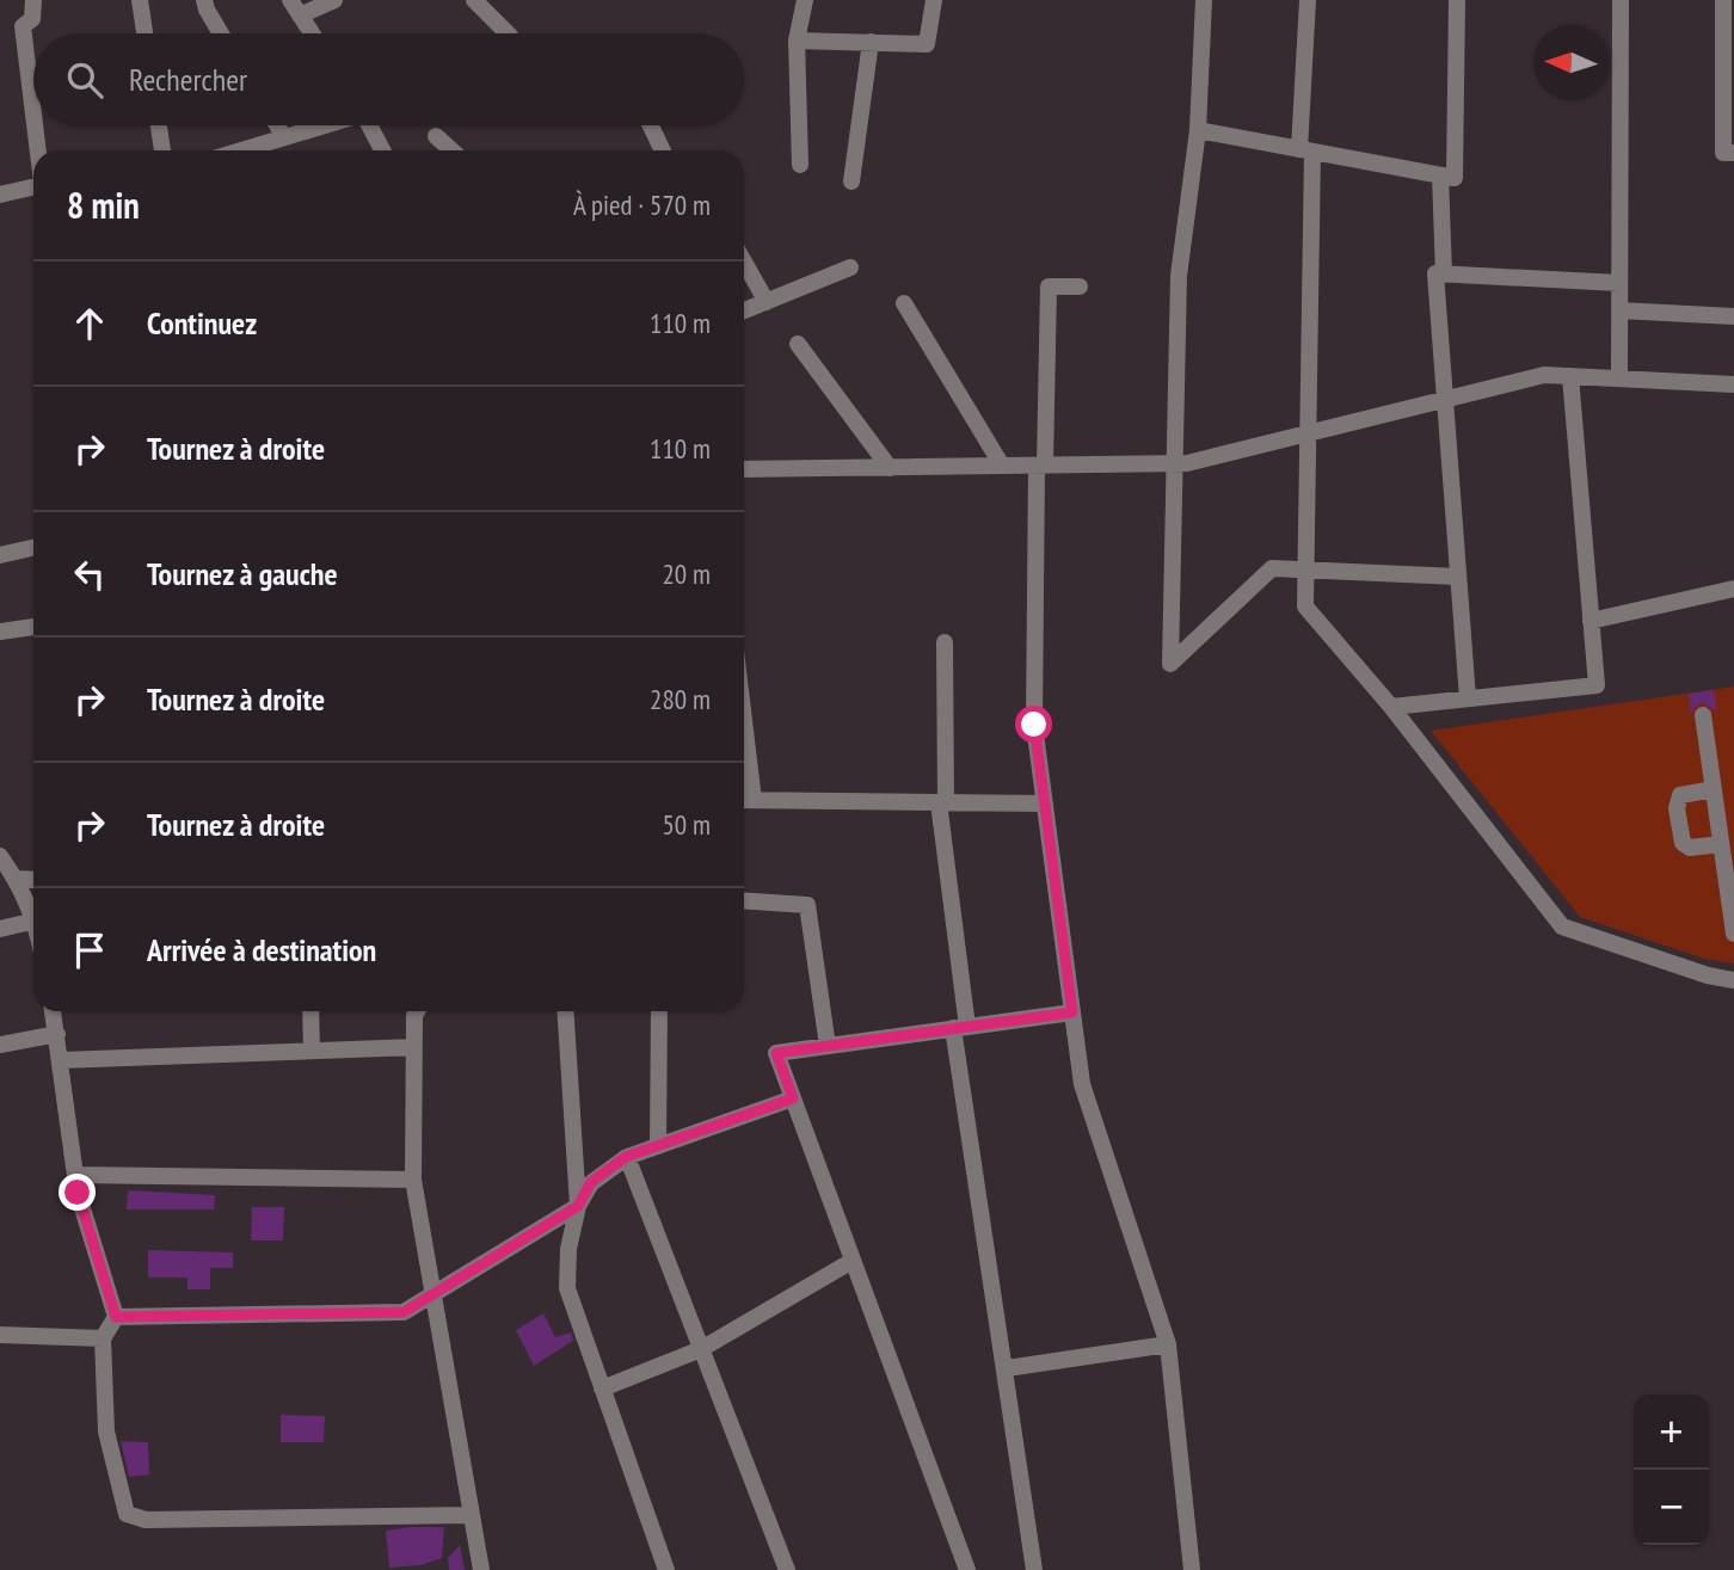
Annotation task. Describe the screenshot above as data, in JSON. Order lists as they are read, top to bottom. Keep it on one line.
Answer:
{"north":"left","page":{"search":"Rechercher","heading":["8 min","À pied · 570 m"],"list":[["Continuez","110 m"],["Tournez à droite","110 m"],["Tournez à gauche","20 m"],["Tournez à droite","280 m"],["Tournez à droite","50 m"],"Arrivée à destination"],"map_buttons":["+","−"]}}
